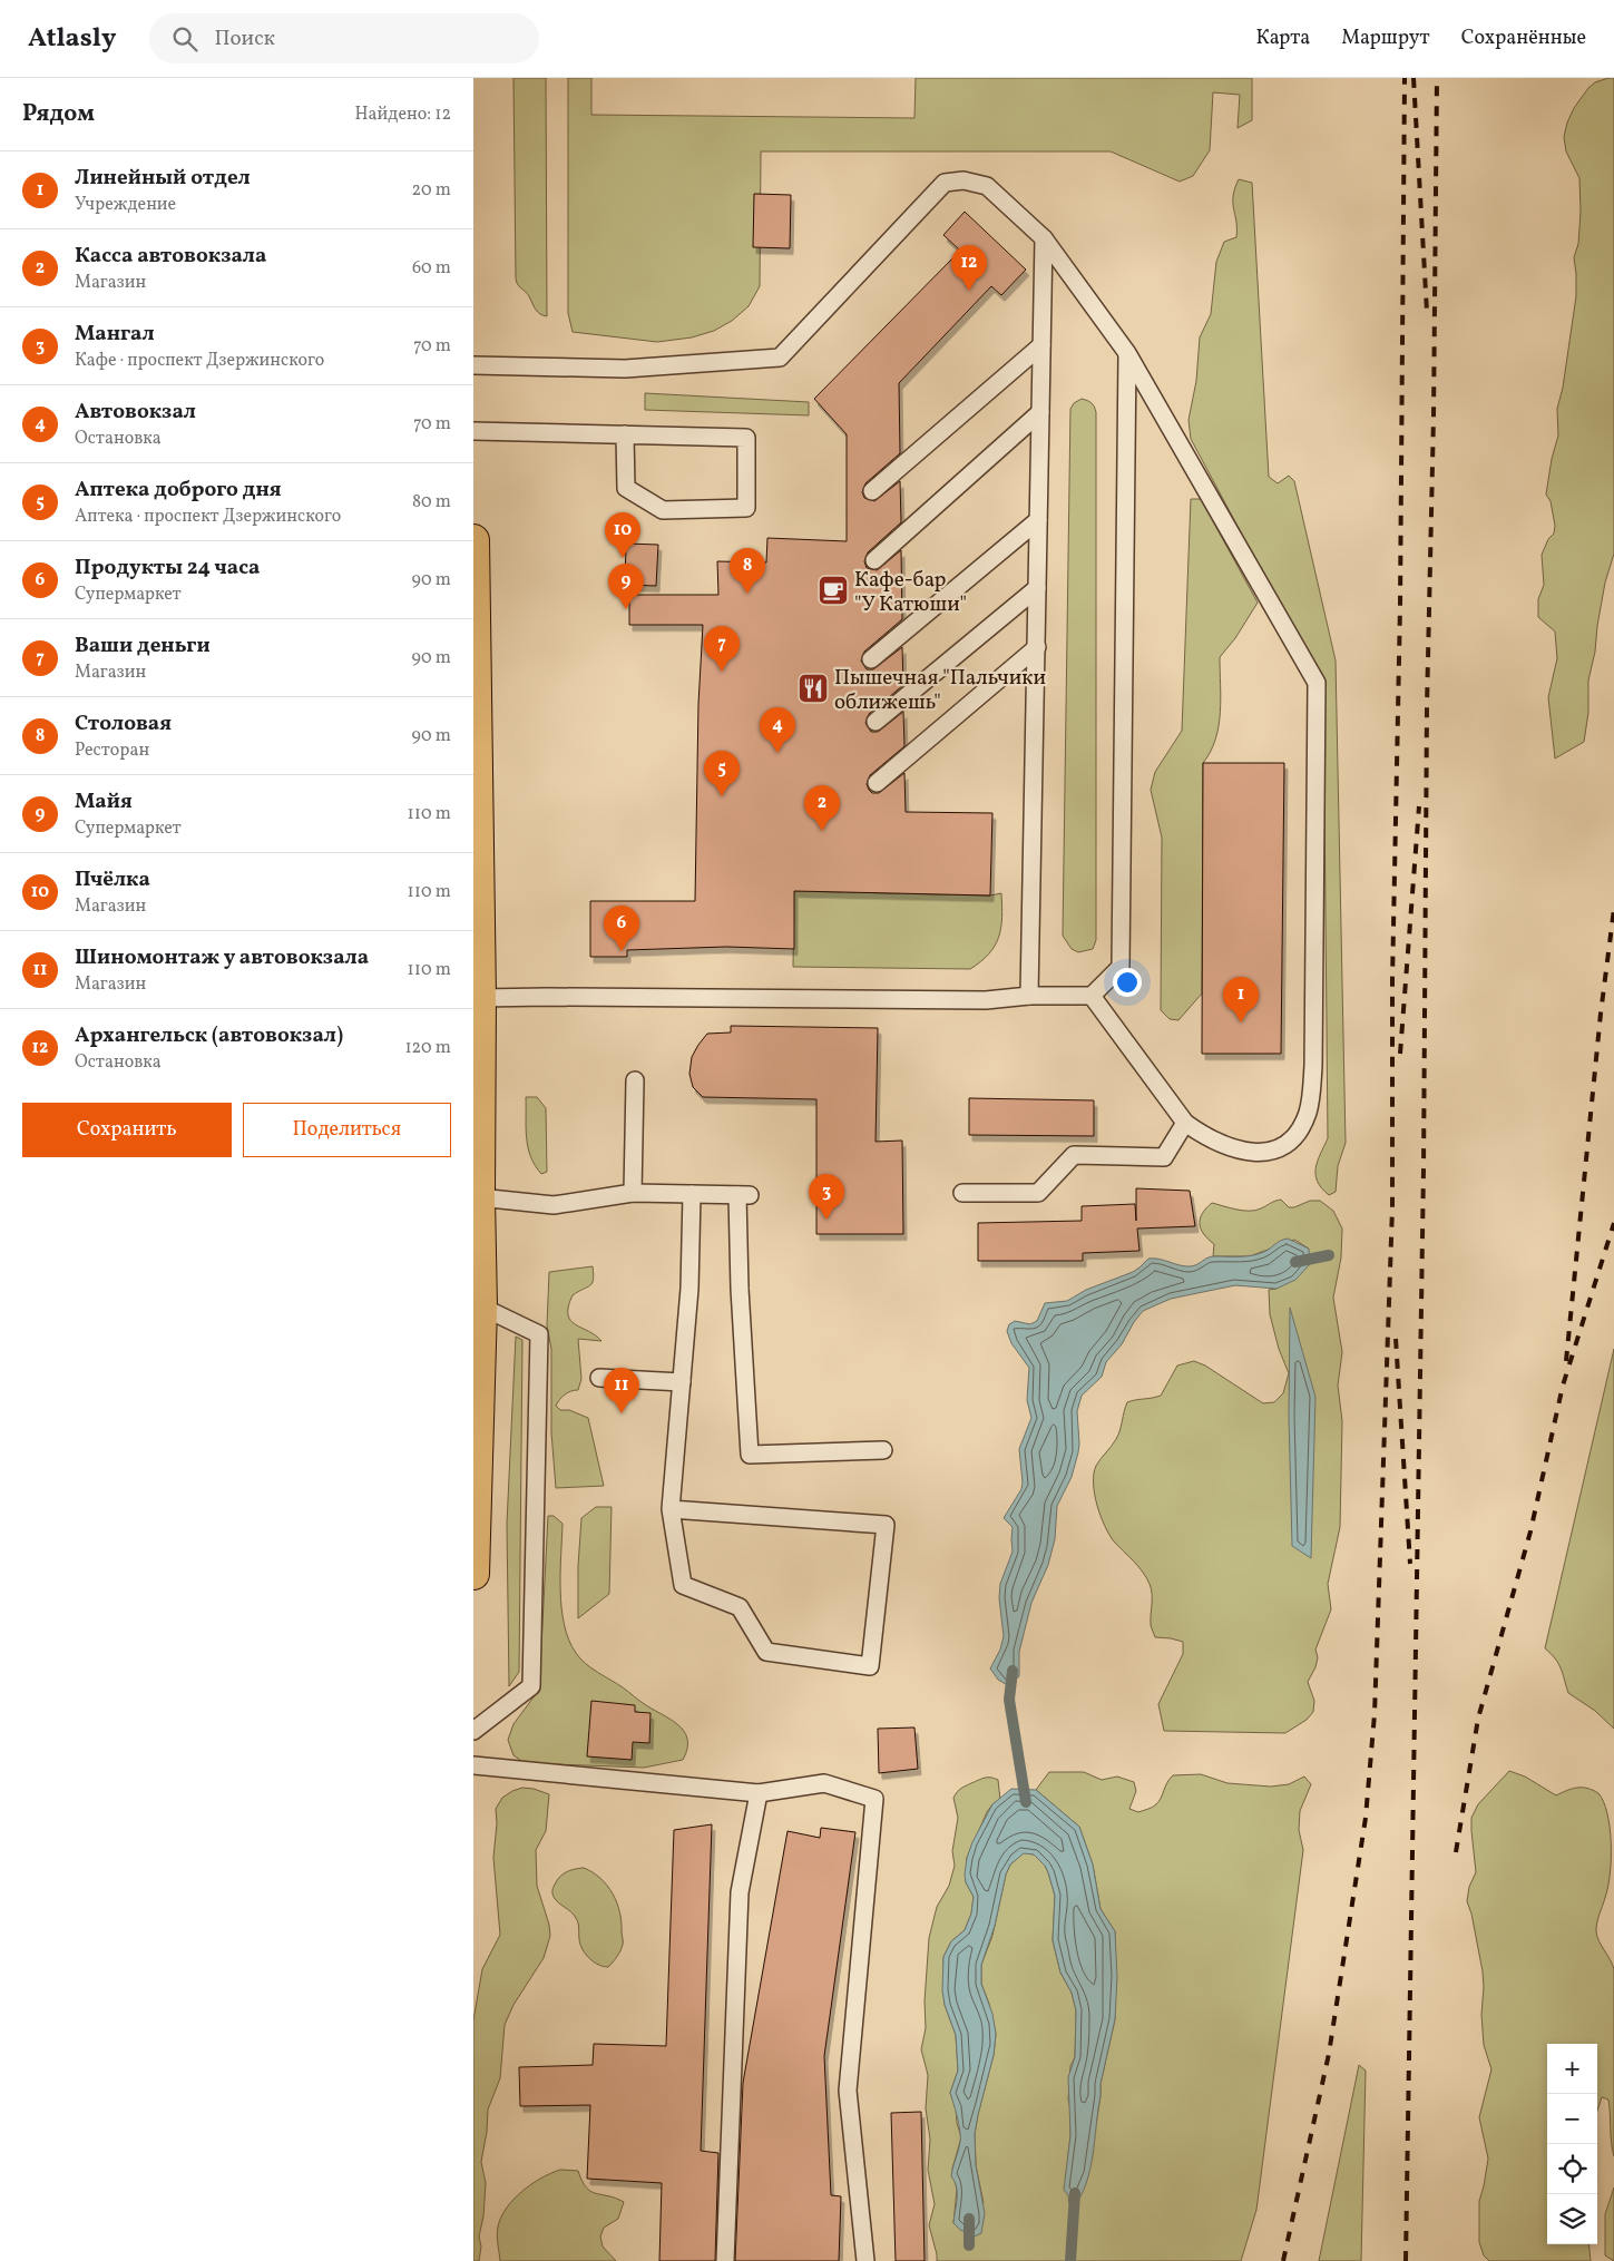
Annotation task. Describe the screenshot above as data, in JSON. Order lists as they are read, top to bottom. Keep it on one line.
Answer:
{"places":{"cafe":["Кафе-бар \"У Катюши\""],"restaurant":["Пышечная \"Пальчики оближешь\""]},"page":{"header":"Atlasly","search":"Поиск","nav":["Карта","Маршрут","Сохранённые"],"heading":["Рядом","Найдено: 12"],"list":[{"mark":"1","name":"Линейный отдел","note":"Учреждение","value":"20 m"},{"mark":"2","name":"Касса автовокзала","note":"Магазин","value":"60 m"},{"mark":"3","name":"Мангал","note":"Кафе · проспект Дзержинского","value":"70 m"},{"mark":"4","name":"Автовокзал","note":"Остановка","value":"70 m"},{"mark":"5","name":"Аптека доброго дня","note":"Аптека · проспект Дзержинского","value":"80 m"},{"mark":"6","name":"Продукты 24 часа","note":"Супермаркет","value":"90 m"},{"mark":"7","name":"Ваши деньги","note":"Магазин","value":"90 m"},{"mark":"8","name":"Столовая","note":"Ресторан","value":"90 m"},{"mark":"9","name":"Майя","note":"Супермаркет","value":"110 m"},{"mark":"10","name":"Пчёлка","note":"Магазин","value":"110 m"},{"mark":"11","name":"Шиномонтаж у автовокзала","note":"Магазин","value":"110 m"},{"mark":"12","name":"Архангельск (автовокзал)","note":"Остановка","value":"120 m"}],"pins":["12","10","8","9","7","4","5","2","6","1","3","11"],"buttons":["Сохранить","Поделиться"],"map_buttons":["+","−"]}}
